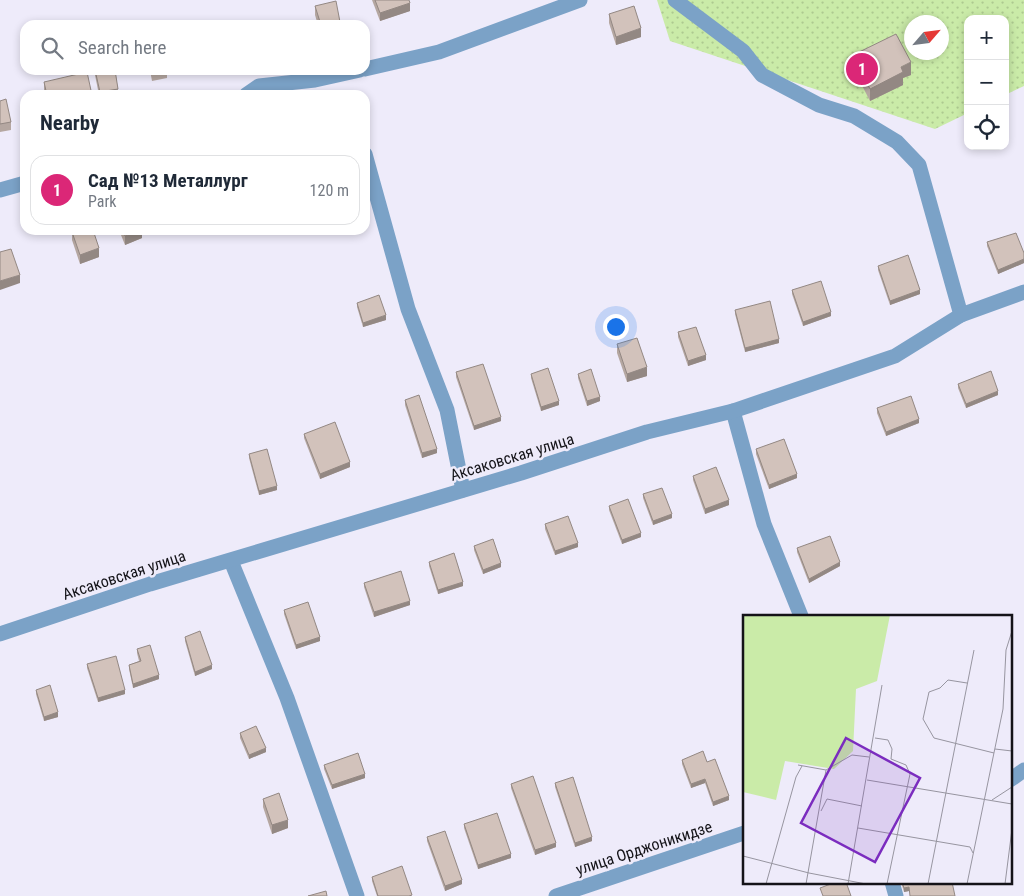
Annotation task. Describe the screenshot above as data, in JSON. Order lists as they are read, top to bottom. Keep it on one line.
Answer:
{"streets":{"street":["Аксаковская улица","улица Орджоникидзе"]},"north":"top right","page":{"map_buttons":["+","−"],"search":"Search here","pins":"1","heading":"Nearby","list":[{"mark":"1","name":"Сад №13 Металлург","note":"Park","value":"120 m"}]}}
